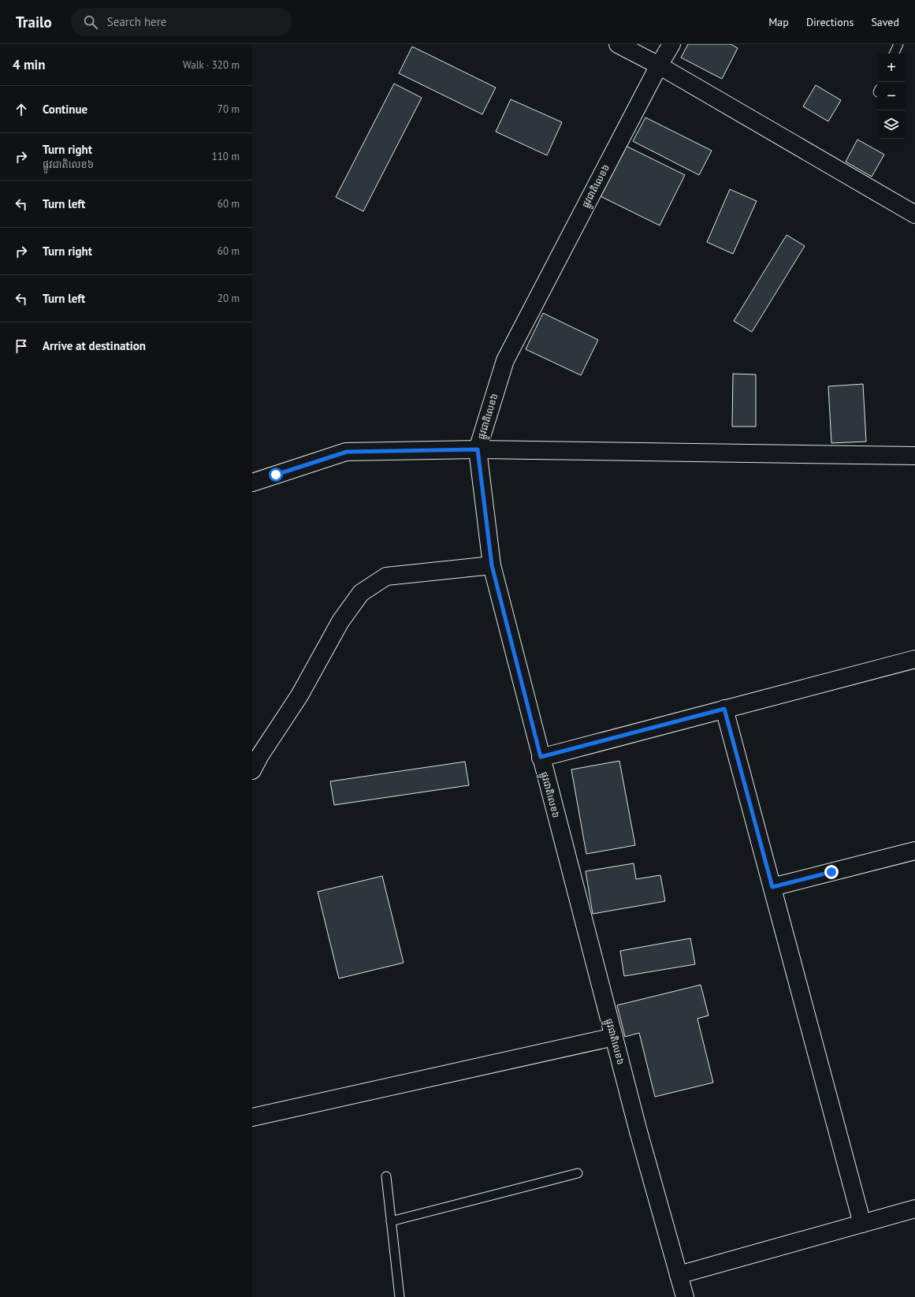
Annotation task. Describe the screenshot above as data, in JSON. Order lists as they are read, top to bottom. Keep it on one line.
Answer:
{"streets":{"street":["ផ្លូវជាតិលេខ៦"]},"page":{"header":"Trailo","search":"Search here","nav":["Map","Directions","Saved"],"heading":["4 min","Walk · 320 m"],"map_buttons":["+","−"],"list":[["Continue","70 m"],["Turn right","ផ្លូវជាតិលេខ៦","110 m"],["Turn left","60 m"],["Turn right","60 m"],["Turn left","20 m"],"Arrive at destination"]}}
